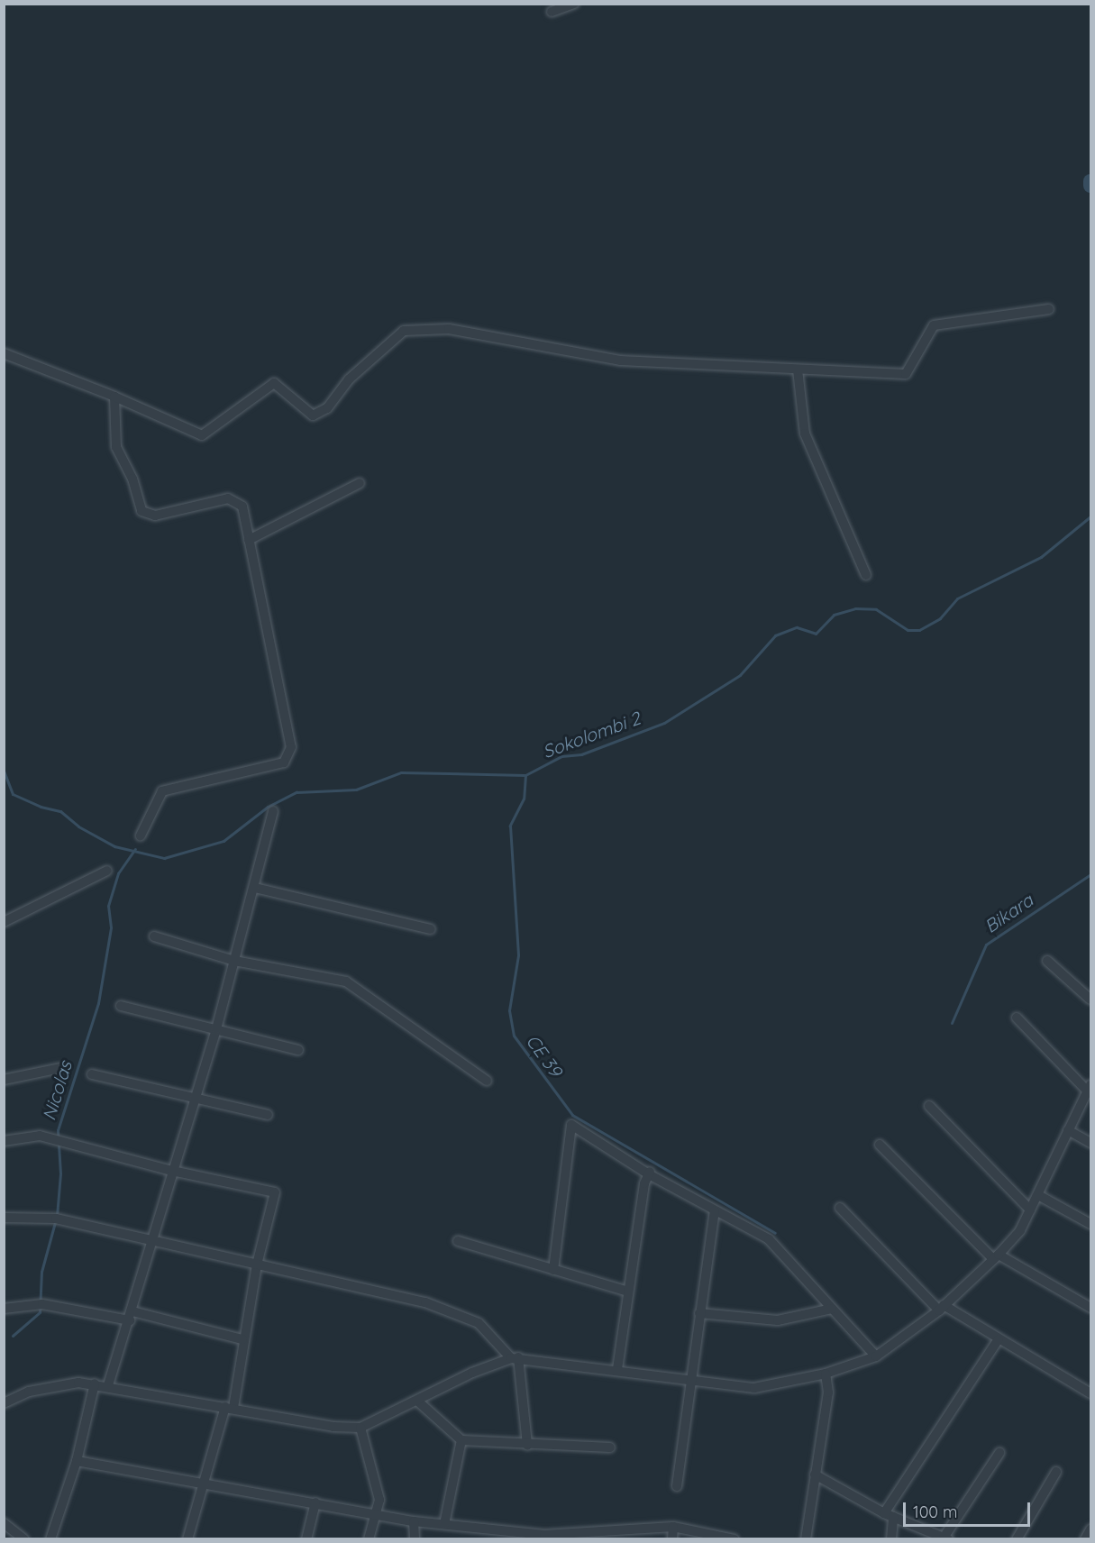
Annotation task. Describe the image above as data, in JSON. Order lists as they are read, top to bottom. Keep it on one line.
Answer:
{"water":["Sokolombi 2","Bikara","CE 39","Nicolas"],"scale_bar":"100 m"}
